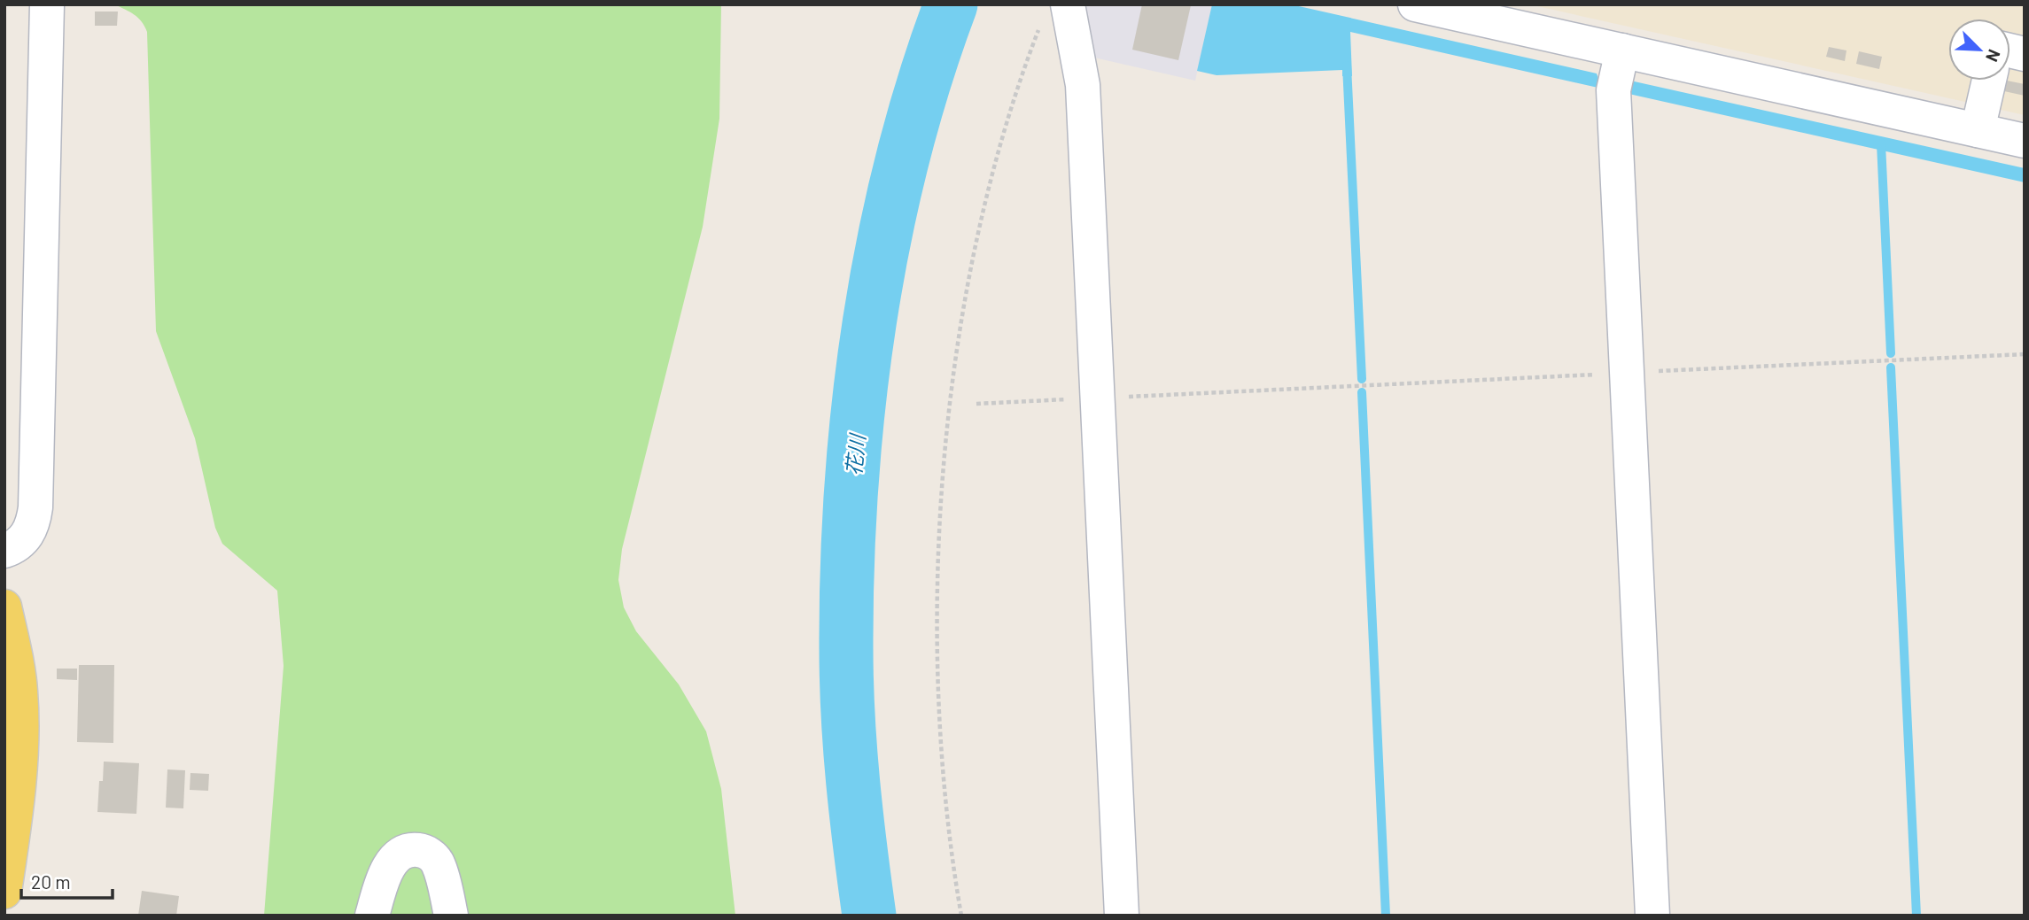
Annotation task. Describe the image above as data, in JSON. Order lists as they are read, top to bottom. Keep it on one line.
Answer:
{"water":["花川"],"scale_bar":"20 m","north":"bottom right"}
